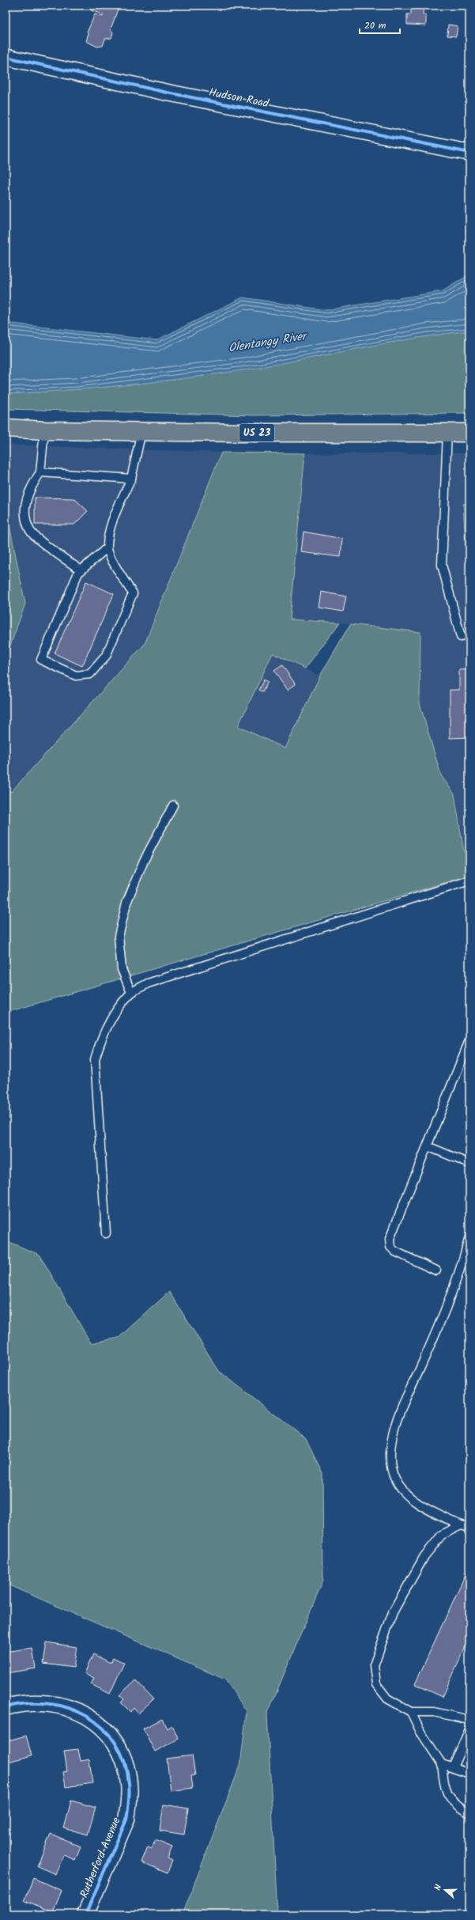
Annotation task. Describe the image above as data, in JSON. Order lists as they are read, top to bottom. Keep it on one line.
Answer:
{"streets":{"highway":["US 23"],"street":["Hudson Road","Rutherford Avenue"]},"water":["Olentangy River"],"scale_bar":"20 m","north":"left"}
